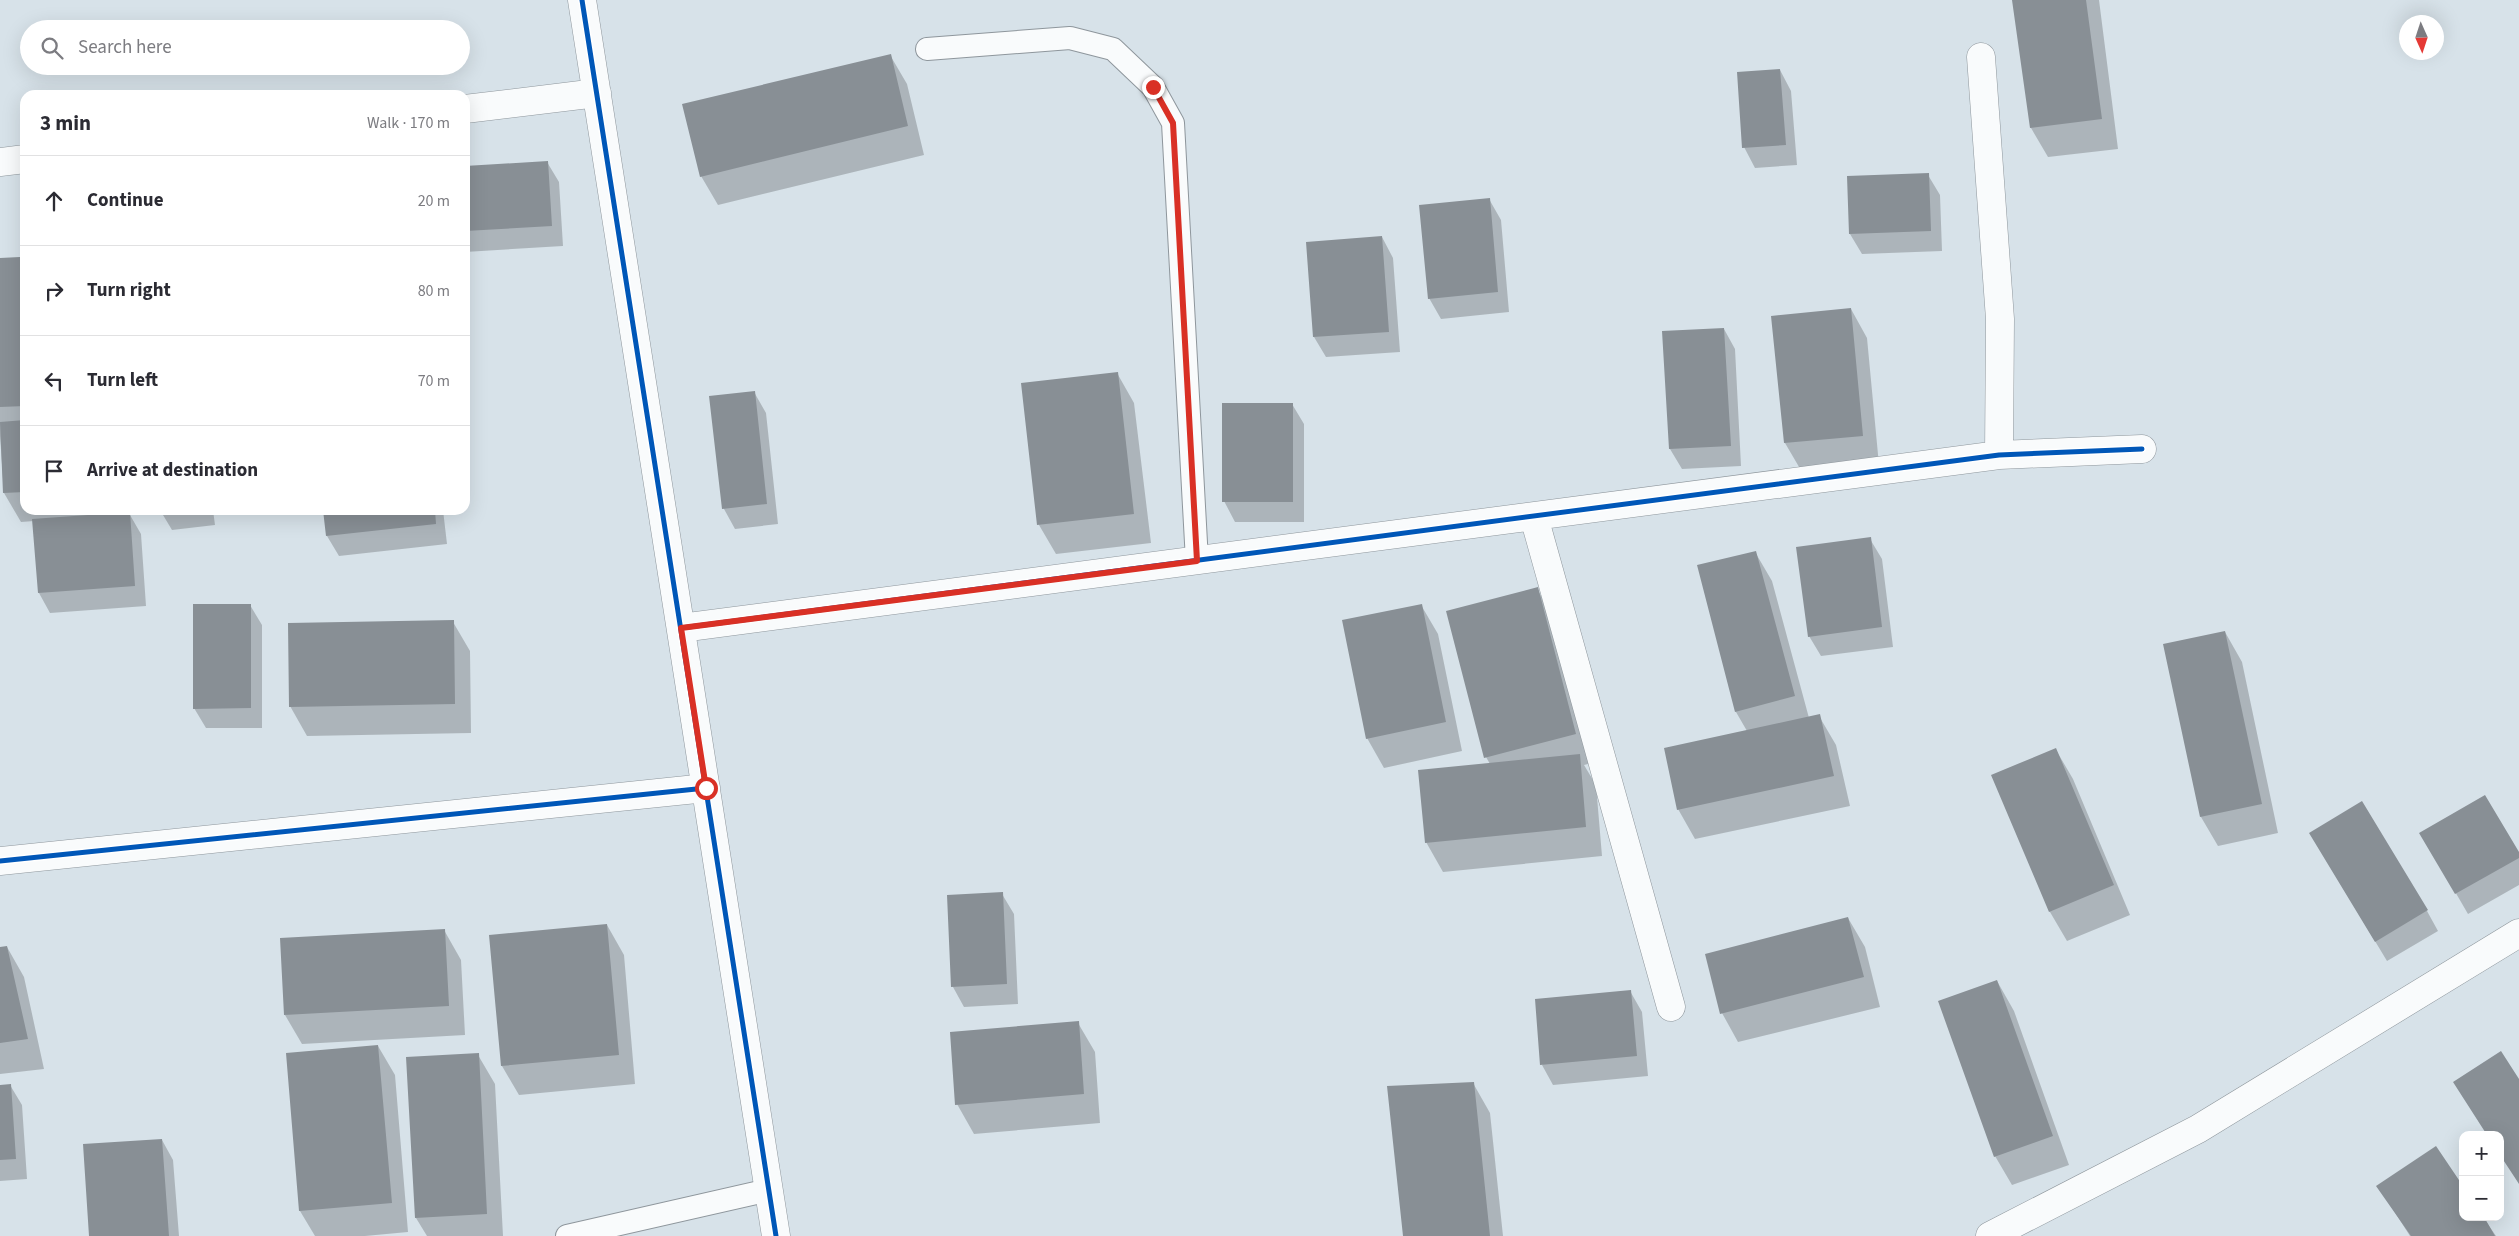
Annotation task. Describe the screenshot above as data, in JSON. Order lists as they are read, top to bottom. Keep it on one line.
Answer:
{"north":"bottom","page":{"search":"Search here","heading":["3 min","Walk · 170 m"],"list":[["Continue","20 m"],["Turn right","80 m"],["Turn left","70 m"],"Arrive at destination"],"map_buttons":["+","−"]}}
